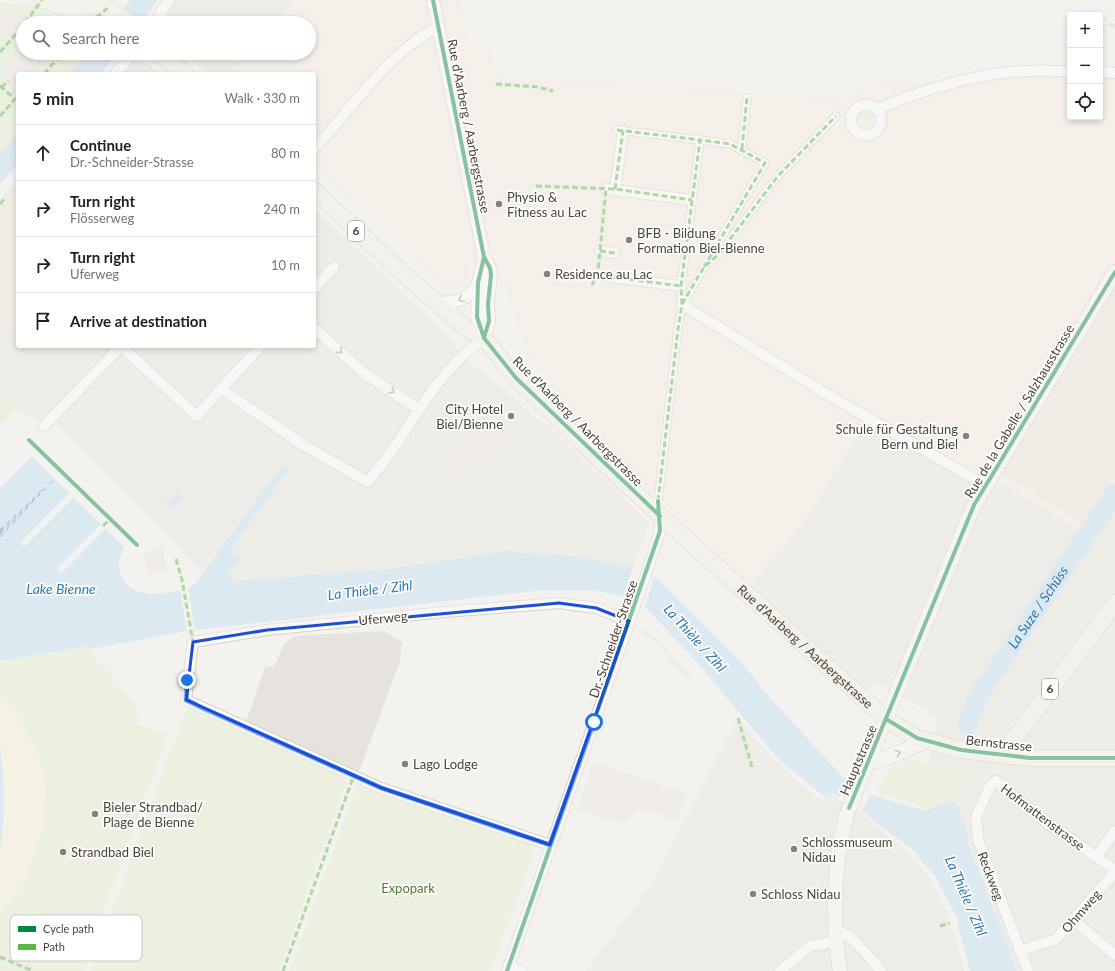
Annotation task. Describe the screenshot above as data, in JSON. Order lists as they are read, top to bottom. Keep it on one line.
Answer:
{"streets":{"main road":["Rue d'Aarberg / Aarbergstrasse","6","Rue de la Gabelle / Salzhausstrasse","Bernstrasse","Hauptstrasse"],"street":["Uferweg","Dr.-Schneider-Strasse","Hofmattenstrasse","Reckweg","Ohmweg"]},"crossings":[["Rue d'Aarberg / Aarbergstrasse","6"],["Rue d'Aarberg / Aarbergstrasse","Rue de la Gabelle / Salzhausstrasse"],["Rue d'Aarberg / Aarbergstrasse","Dr.-Schneider-Strasse"],["Rue d'Aarberg / Aarbergstrasse","Bernstrasse"],["Rue d'Aarberg / Aarbergstrasse","Hauptstrasse"],["6","Bernstrasse"],["Rue de la Gabelle / Salzhausstrasse","Bernstrasse"],["Rue de la Gabelle / Salzhausstrasse","Hauptstrasse"],["Uferweg","Dr.-Schneider-Strasse"],["Bernstrasse","Hauptstrasse"],["Hofmattenstrasse","Reckweg"],["Hofmattenstrasse","Ohmweg"],["Reckweg","Ohmweg"]],"water":["Lake Bienne","La Thièle / Zihl","La Suze / Schüss"],"parks":["Expopark"],"places":["Physio & Fitness au Lac","BFB - Bildung Formation Biel-Bienne","Residence au Lac","City Hotel Biel/Bienne","Schule für Gestaltung Bern und Biel","Lago Lodge","Bieler Strandbad/ Plage de Bienne","Schlossmuseum Nidau","Strandbad Biel","Schloss Nidau"],"legend":["Cycle path","Path"],"page":{"map_buttons":["+","−"],"search":"Search here","heading":["5 min","Walk · 330 m"],"list":[["Continue","Dr.-Schneider-Strasse","80 m"],["Turn right","Flösserweg","240 m"],["Turn right","Uferweg","10 m"],"Arrive at destination"]}}
